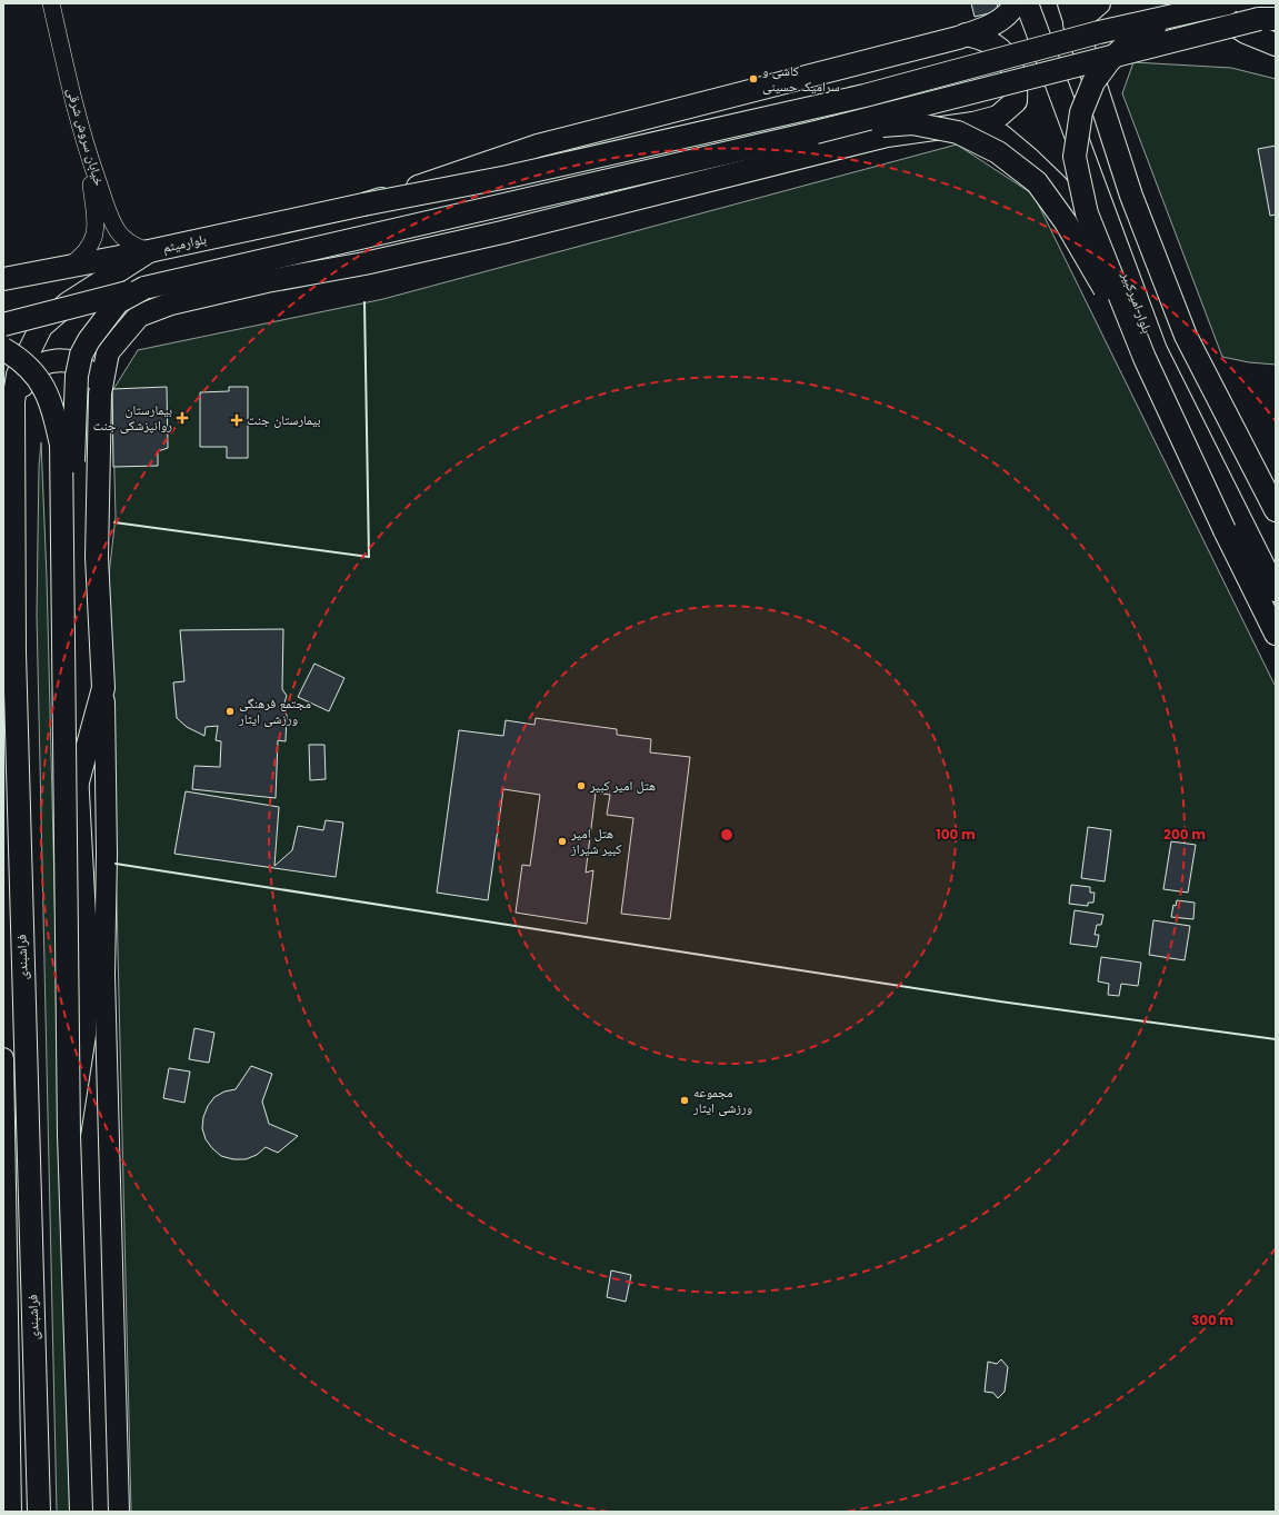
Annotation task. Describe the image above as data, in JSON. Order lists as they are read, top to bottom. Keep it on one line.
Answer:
{"streets":{"main road":["بلوارمیثم","بلوار امیرکبیر","فراشبندی"],"street":["خیابان سروش شرقی"]},"crossings":[["خیابان سروش شرقی","بلوارمیثم"],["خیابان سروش شرقی","فراشبندی"],["بلوارمیثم","فراشبندی"]],"places":{"other":["کاشی و سرامیک حسینی","مجتمع فرهنگی ورزشی ایثار","هتل امیر کبیر","هتل امیر کبیر شیراز","مجموعه ورزشی ایثار"],"health":["بیمارستان روانپزشکی جنت","بیمارستان جنت"]},"rings":["100 m","200 m","300 m"]}
